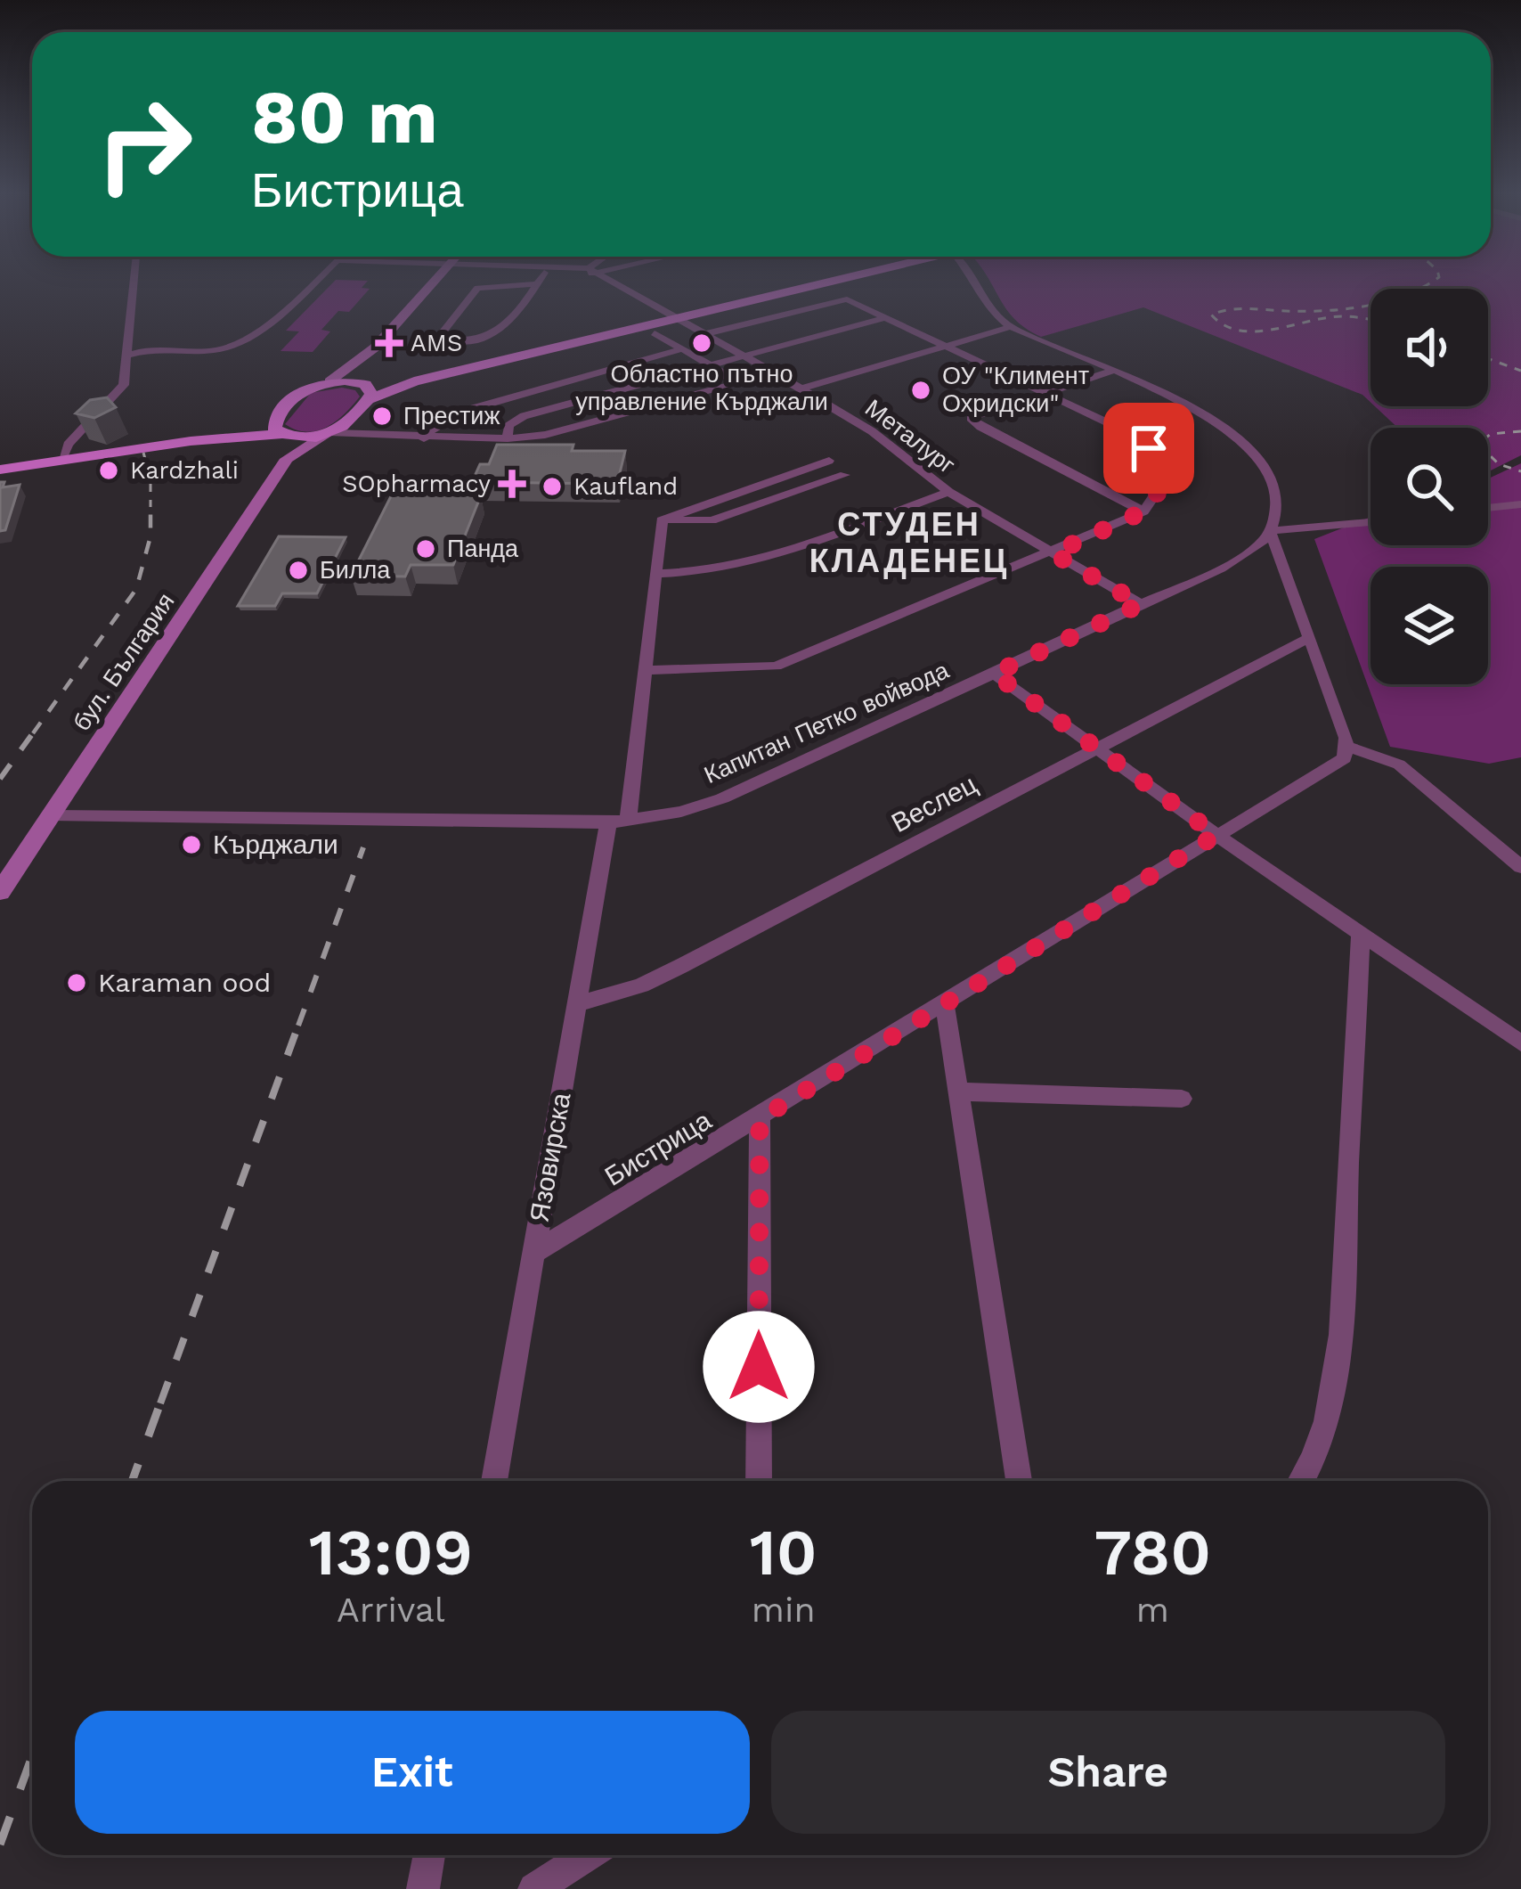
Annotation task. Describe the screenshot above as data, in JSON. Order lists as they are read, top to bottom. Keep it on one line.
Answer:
{"streets":{"street":["Металург","бул. България","Капитан Петко войвода","Веслец","Бистрица","Язовирска"]},"crossings":[["Металург","Капитан Петко войвода"],["бул. България","Капитан Петко войвода"],["Капитан Петко войвода","Язовирска"],["Веслец","Язовирска"],["Бистрица","Язовирска"]],"districts":["СТУДЕН КЛАДЕНЕЦ"],"places":{"health":["AMS","SOpharmacy"],"other":["Областно пътно управление Кърджали","ОУ \"Климент Охридски\"","Престиж","Kardzhali","Kaufland","Панда","Билла","Кърджали","Karaman ood"]},"page":{"turn":["80 m","Бистрица"],"eta":["13:09","Arrival","10","min","780","m"],"buttons":["Exit","Share"]}}
